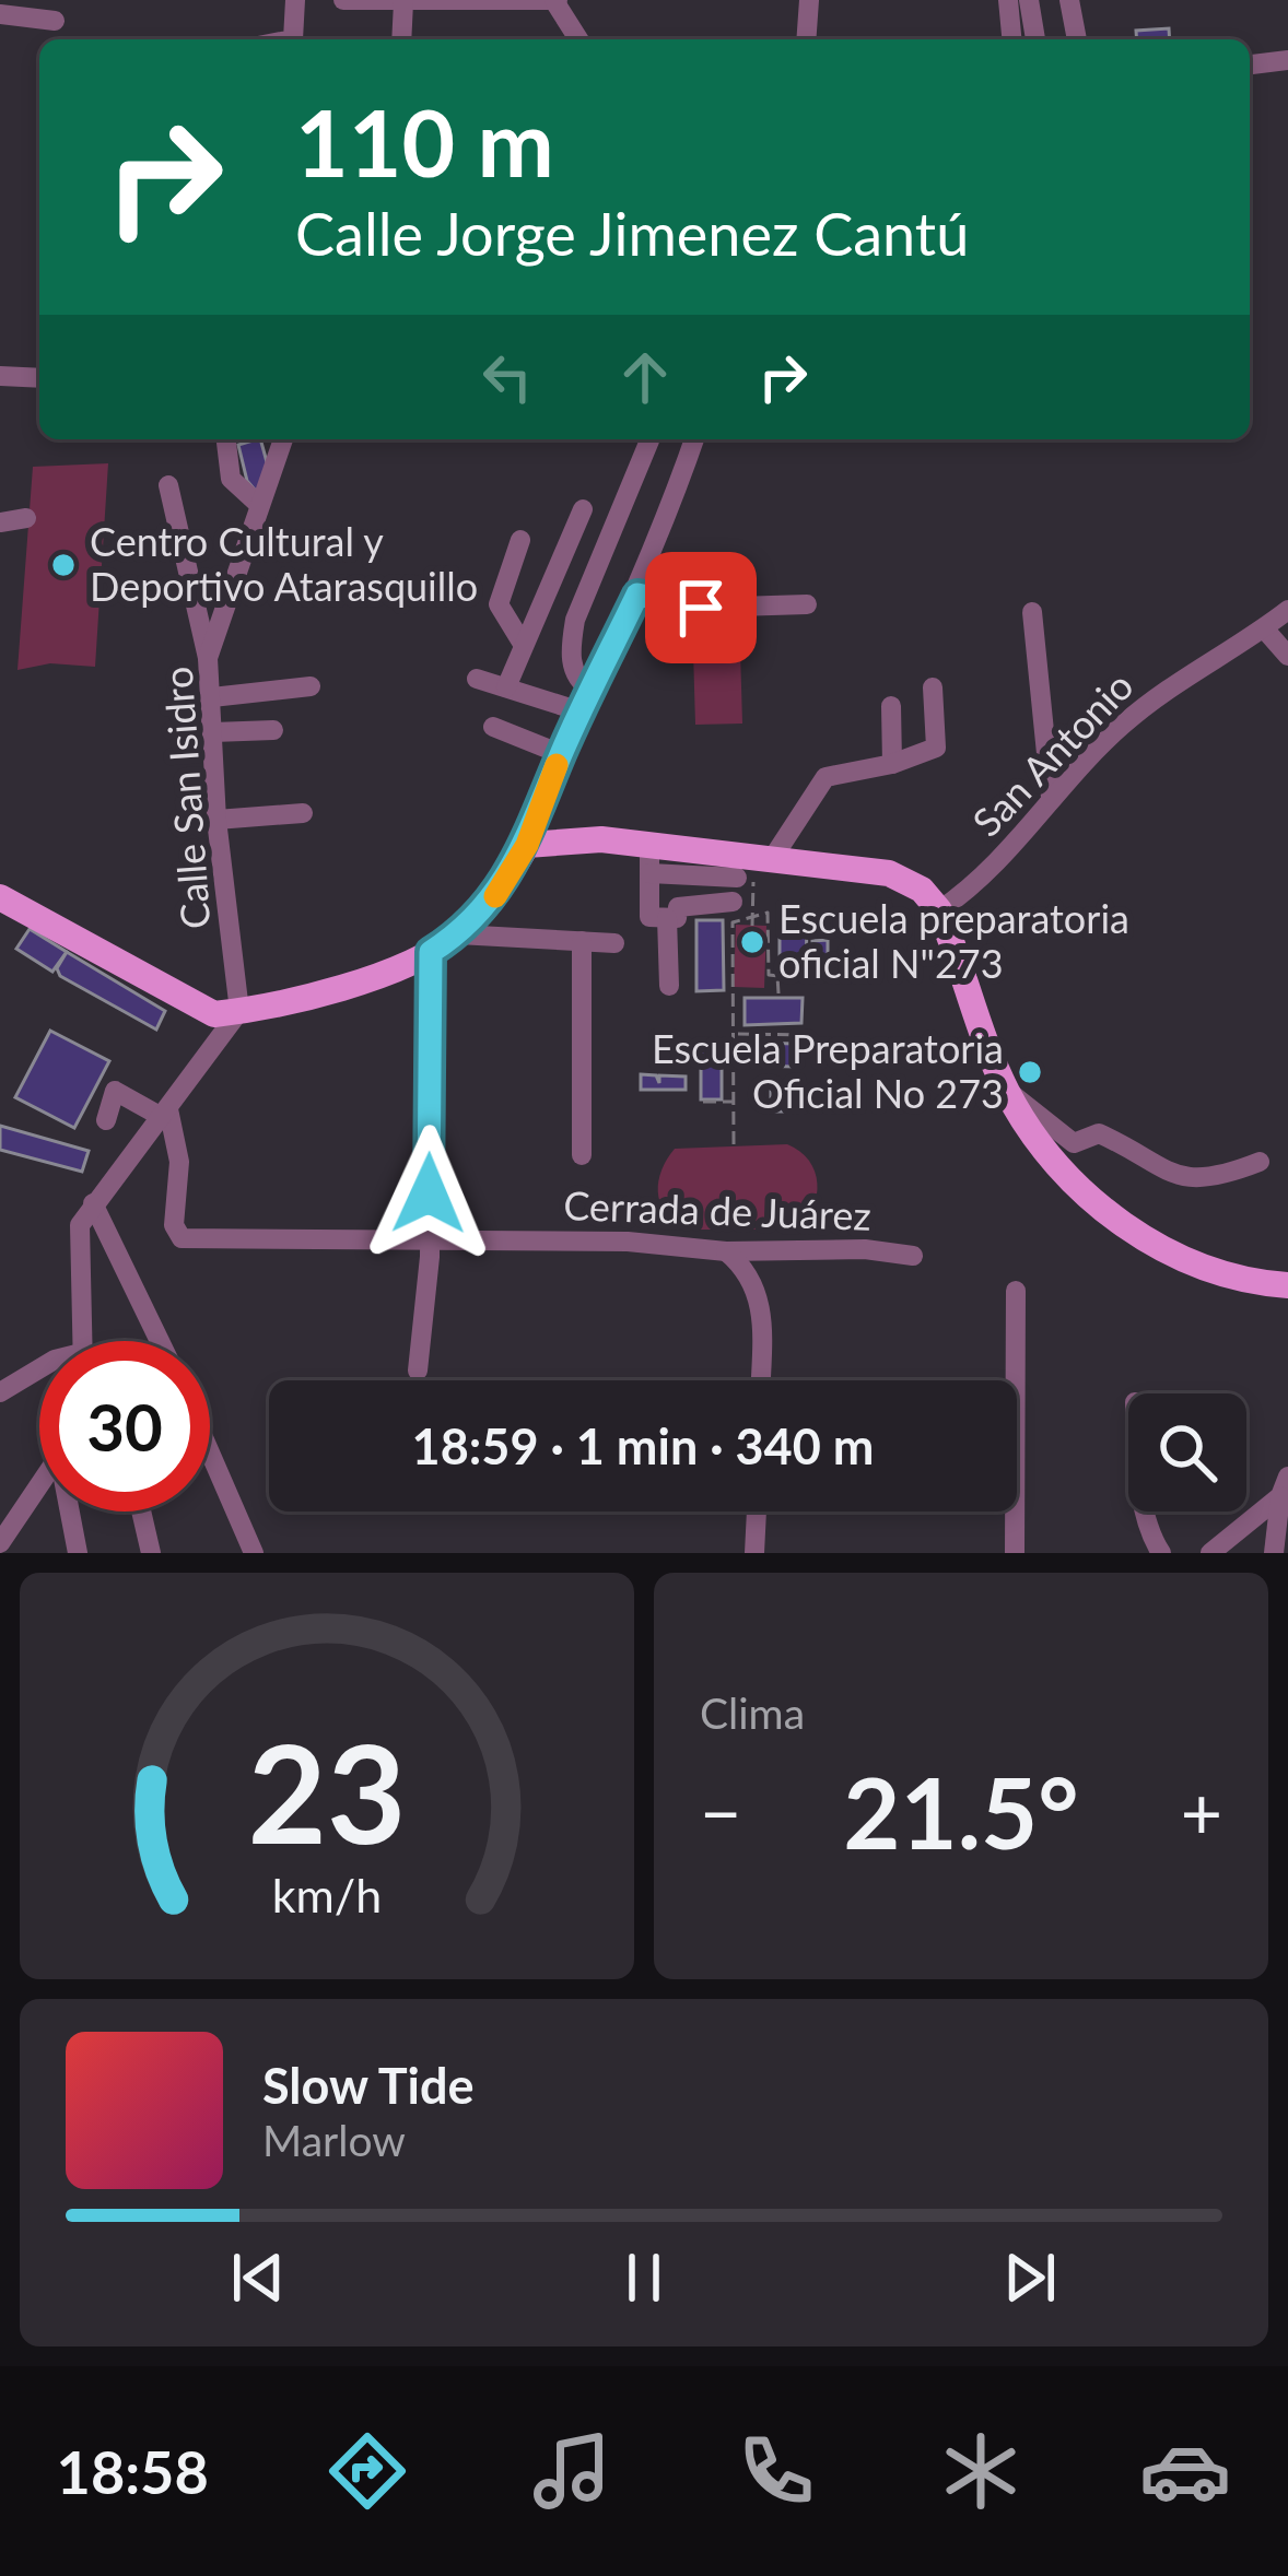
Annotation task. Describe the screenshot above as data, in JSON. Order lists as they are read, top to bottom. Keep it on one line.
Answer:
{"streets":{"street":["San Antonio","Calle San Isidro","Cerrada de Juárez"]},"places":["Centro Cultural y Deportivo Atarasquillo","Escuela preparatoria oficial N\"273","Escuela Preparatoria Oficial No 273"],"page":{"turn":["110 m","Calle Jorge Jimenez Cantú"],"limit":"30","trip":"18:59 · 1 min · 340 m","tile":"Clima","heat":["−","21.5°","+"],"song":["Slow Tide","Marlow"],"tabs":"18:58","gauge":["23","km/h"]}}
